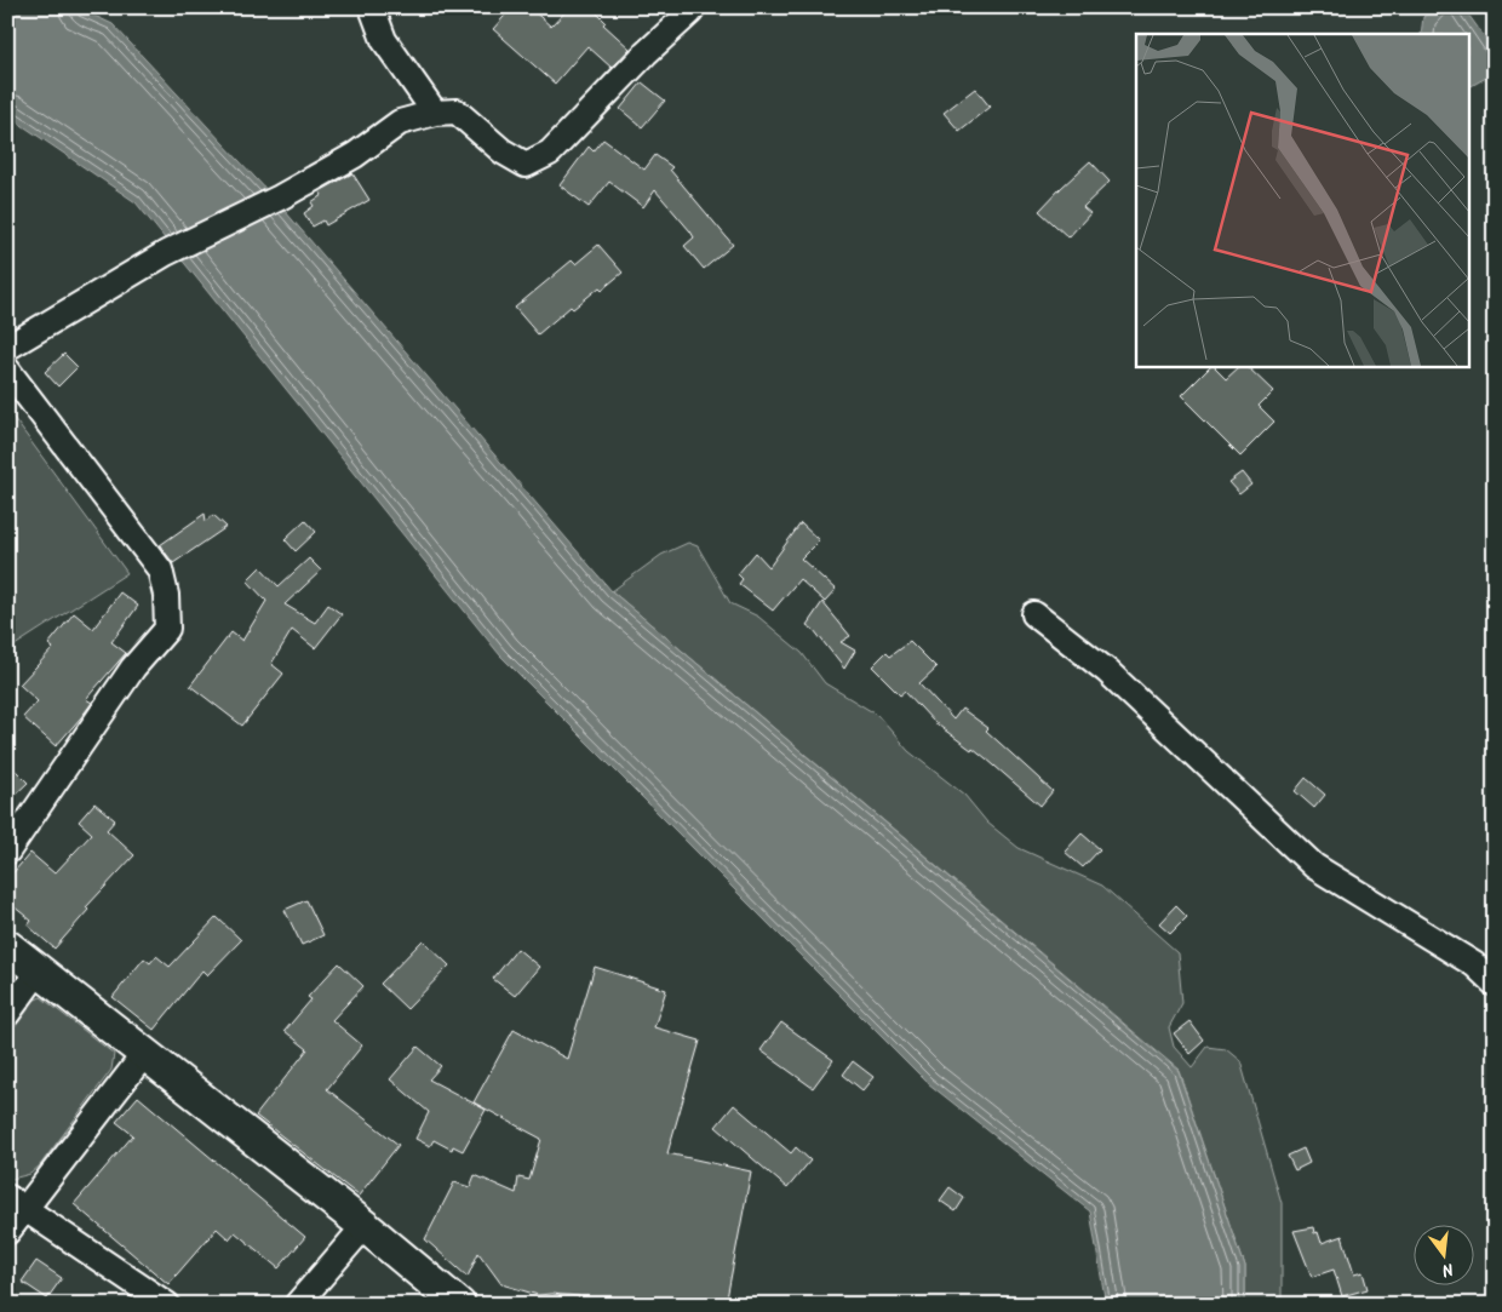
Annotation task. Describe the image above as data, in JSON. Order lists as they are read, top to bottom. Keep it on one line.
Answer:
{"north":"bottom"}
